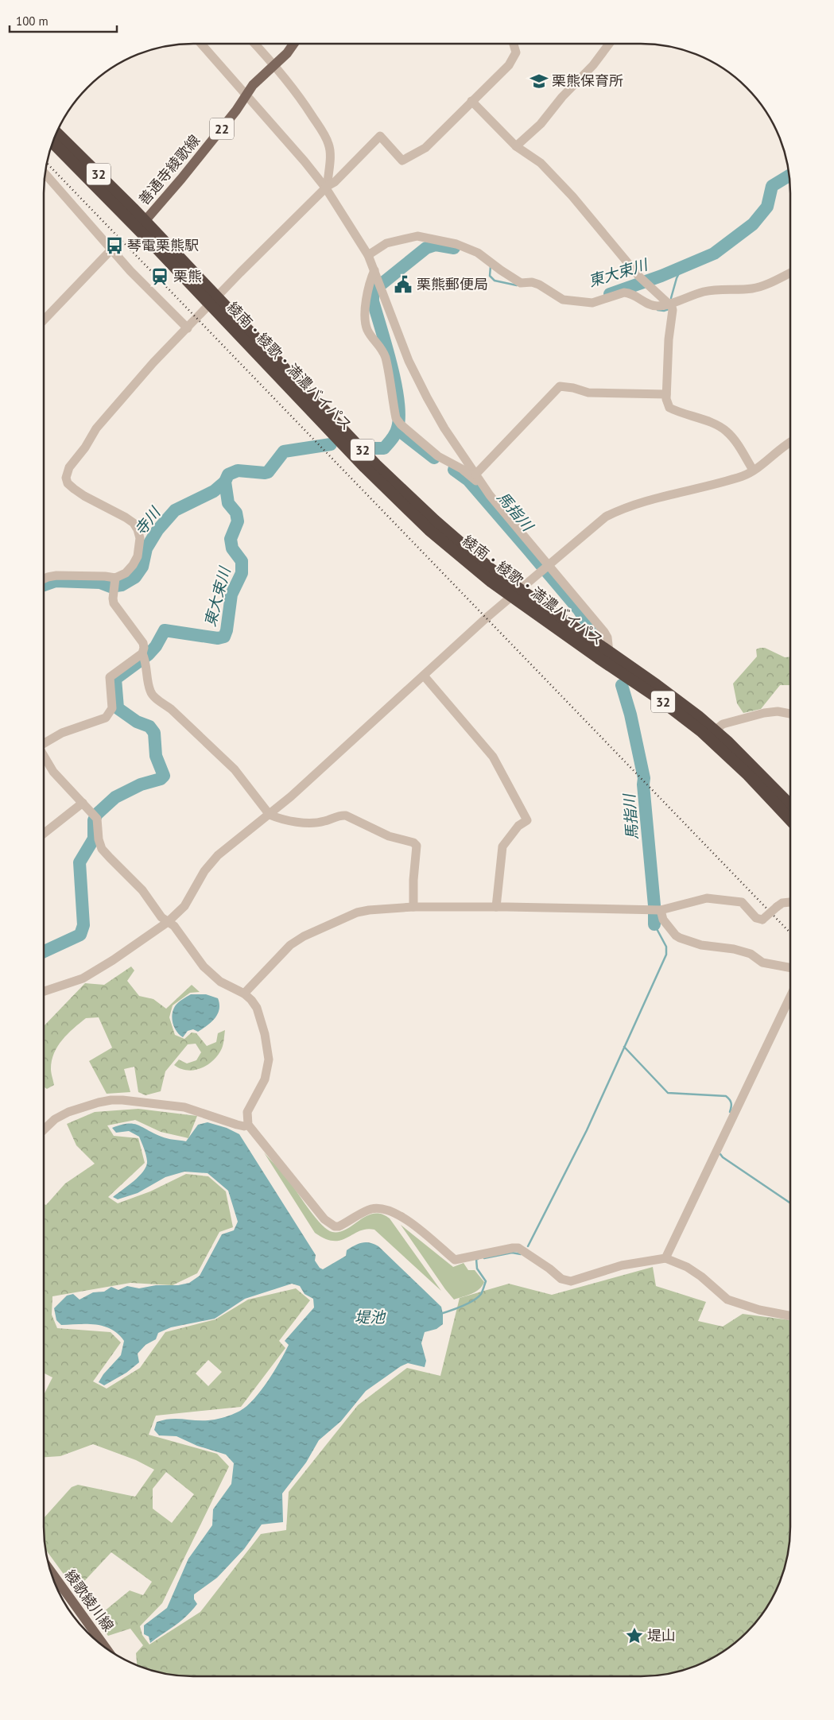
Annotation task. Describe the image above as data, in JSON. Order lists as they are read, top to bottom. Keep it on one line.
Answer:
{"streets":{"highway":["32","綾南・綾歌・満濃バイパス"],"main road":["22","善通寺綾歌線","綾歌綾川線"]},"crossings":[["善通寺綾歌線","綾南・綾歌・満濃バイパス"]],"water":["東大束川","馬指川","寺川","堤池"],"places":{"school or university":["栗熊保育所"],"bus stop":["琴電栗熊駅"],"station":["栗熊"],"public building":["栗熊郵便局"],"place":["堤山"]},"scale_bar":"100 m"}
